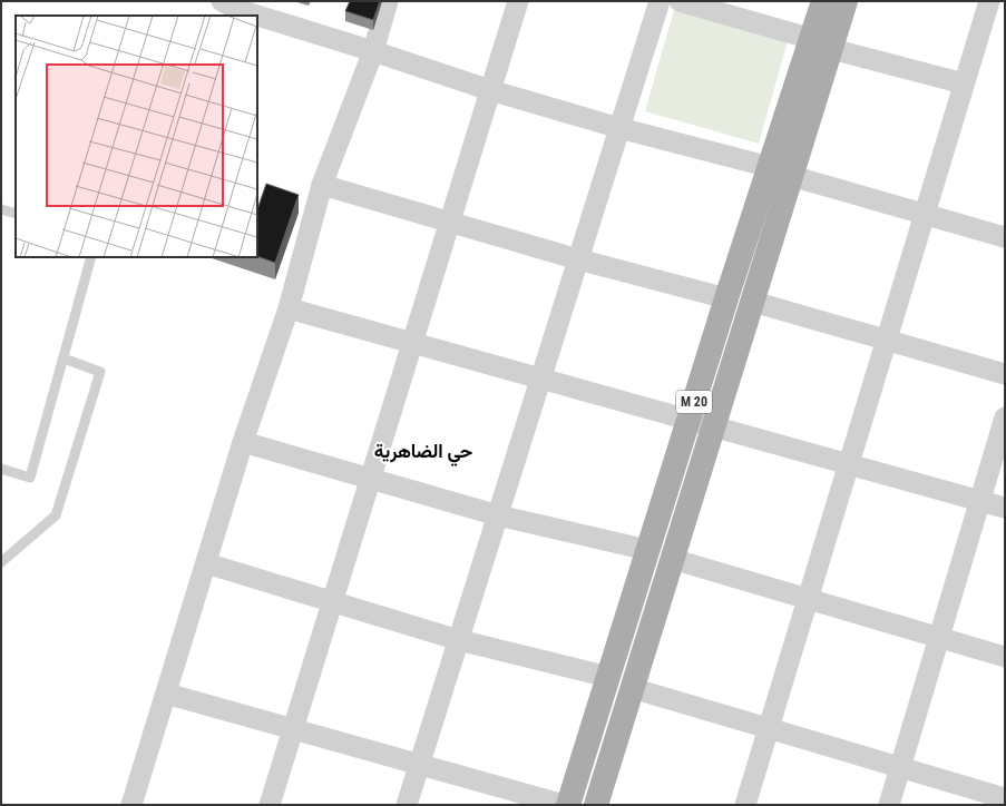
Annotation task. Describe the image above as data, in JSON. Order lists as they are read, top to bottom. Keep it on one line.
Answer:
{"streets":{"main road":["M 20"]},"districts":["حي الضاهرية"]}
